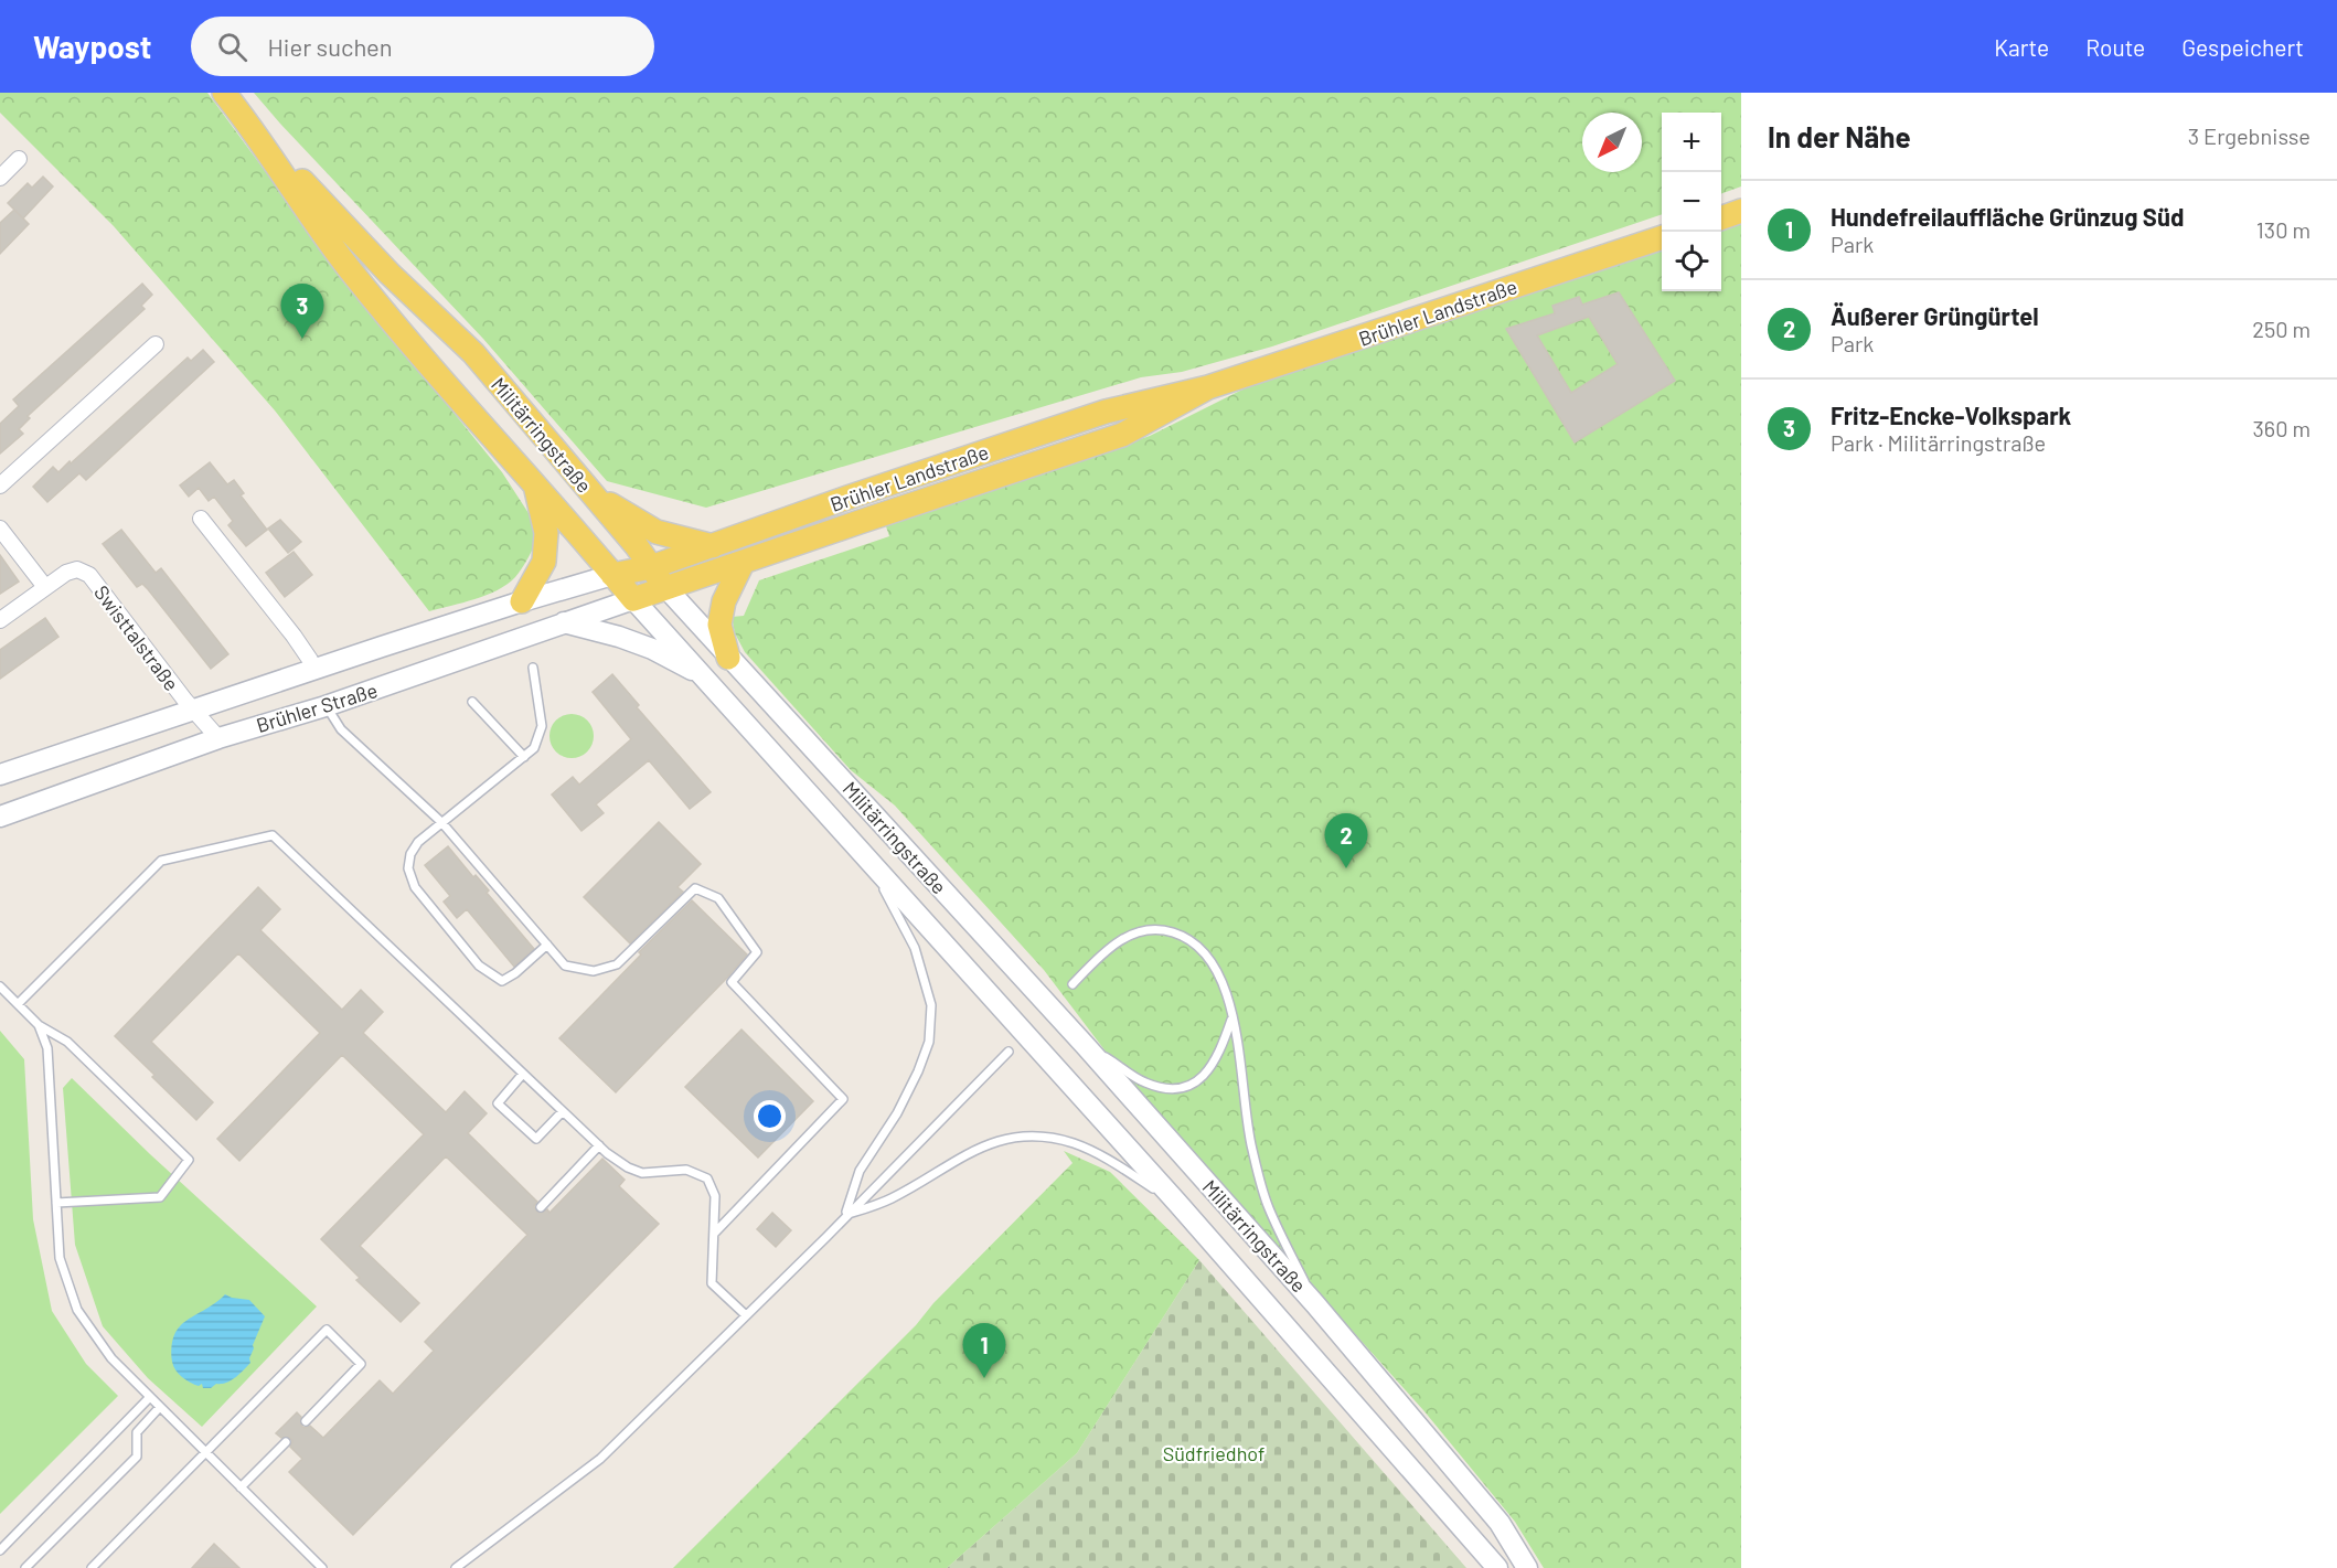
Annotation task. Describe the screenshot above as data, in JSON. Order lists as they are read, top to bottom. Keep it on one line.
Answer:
{"streets":{"main road":["Brühler Landstraße","Militärringstraße","Brühler Straße"],"street":["Swisttalstraße"]},"crossings":[["Brühler Landstraße","Militärringstraße"],["Brühler Landstraße","Brühler Straße"],["Militärringstraße","Brühler Straße"],["Swisttalstraße","Brühler Straße"]],"parks":["Südfriedhof"],"north":"bottom left","page":{"header":"Waypost","search":"Hier suchen","nav":["Karte","Route","Gespeichert"],"heading":["In der Nähe","3 Ergebnisse"],"map_buttons":["+","−"],"list":[{"mark":"1","name":"Hundefreilauffläche Grünzug Süd","note":"Park","value":"130 m"},{"mark":"2","name":"Äußerer Grüngürtel","note":"Park","value":"250 m"},{"mark":"3","name":"Fritz-Encke-Volkspark","note":"Park · Militärringstraße","value":"360 m"}],"pins":["3","2","1"]}}
